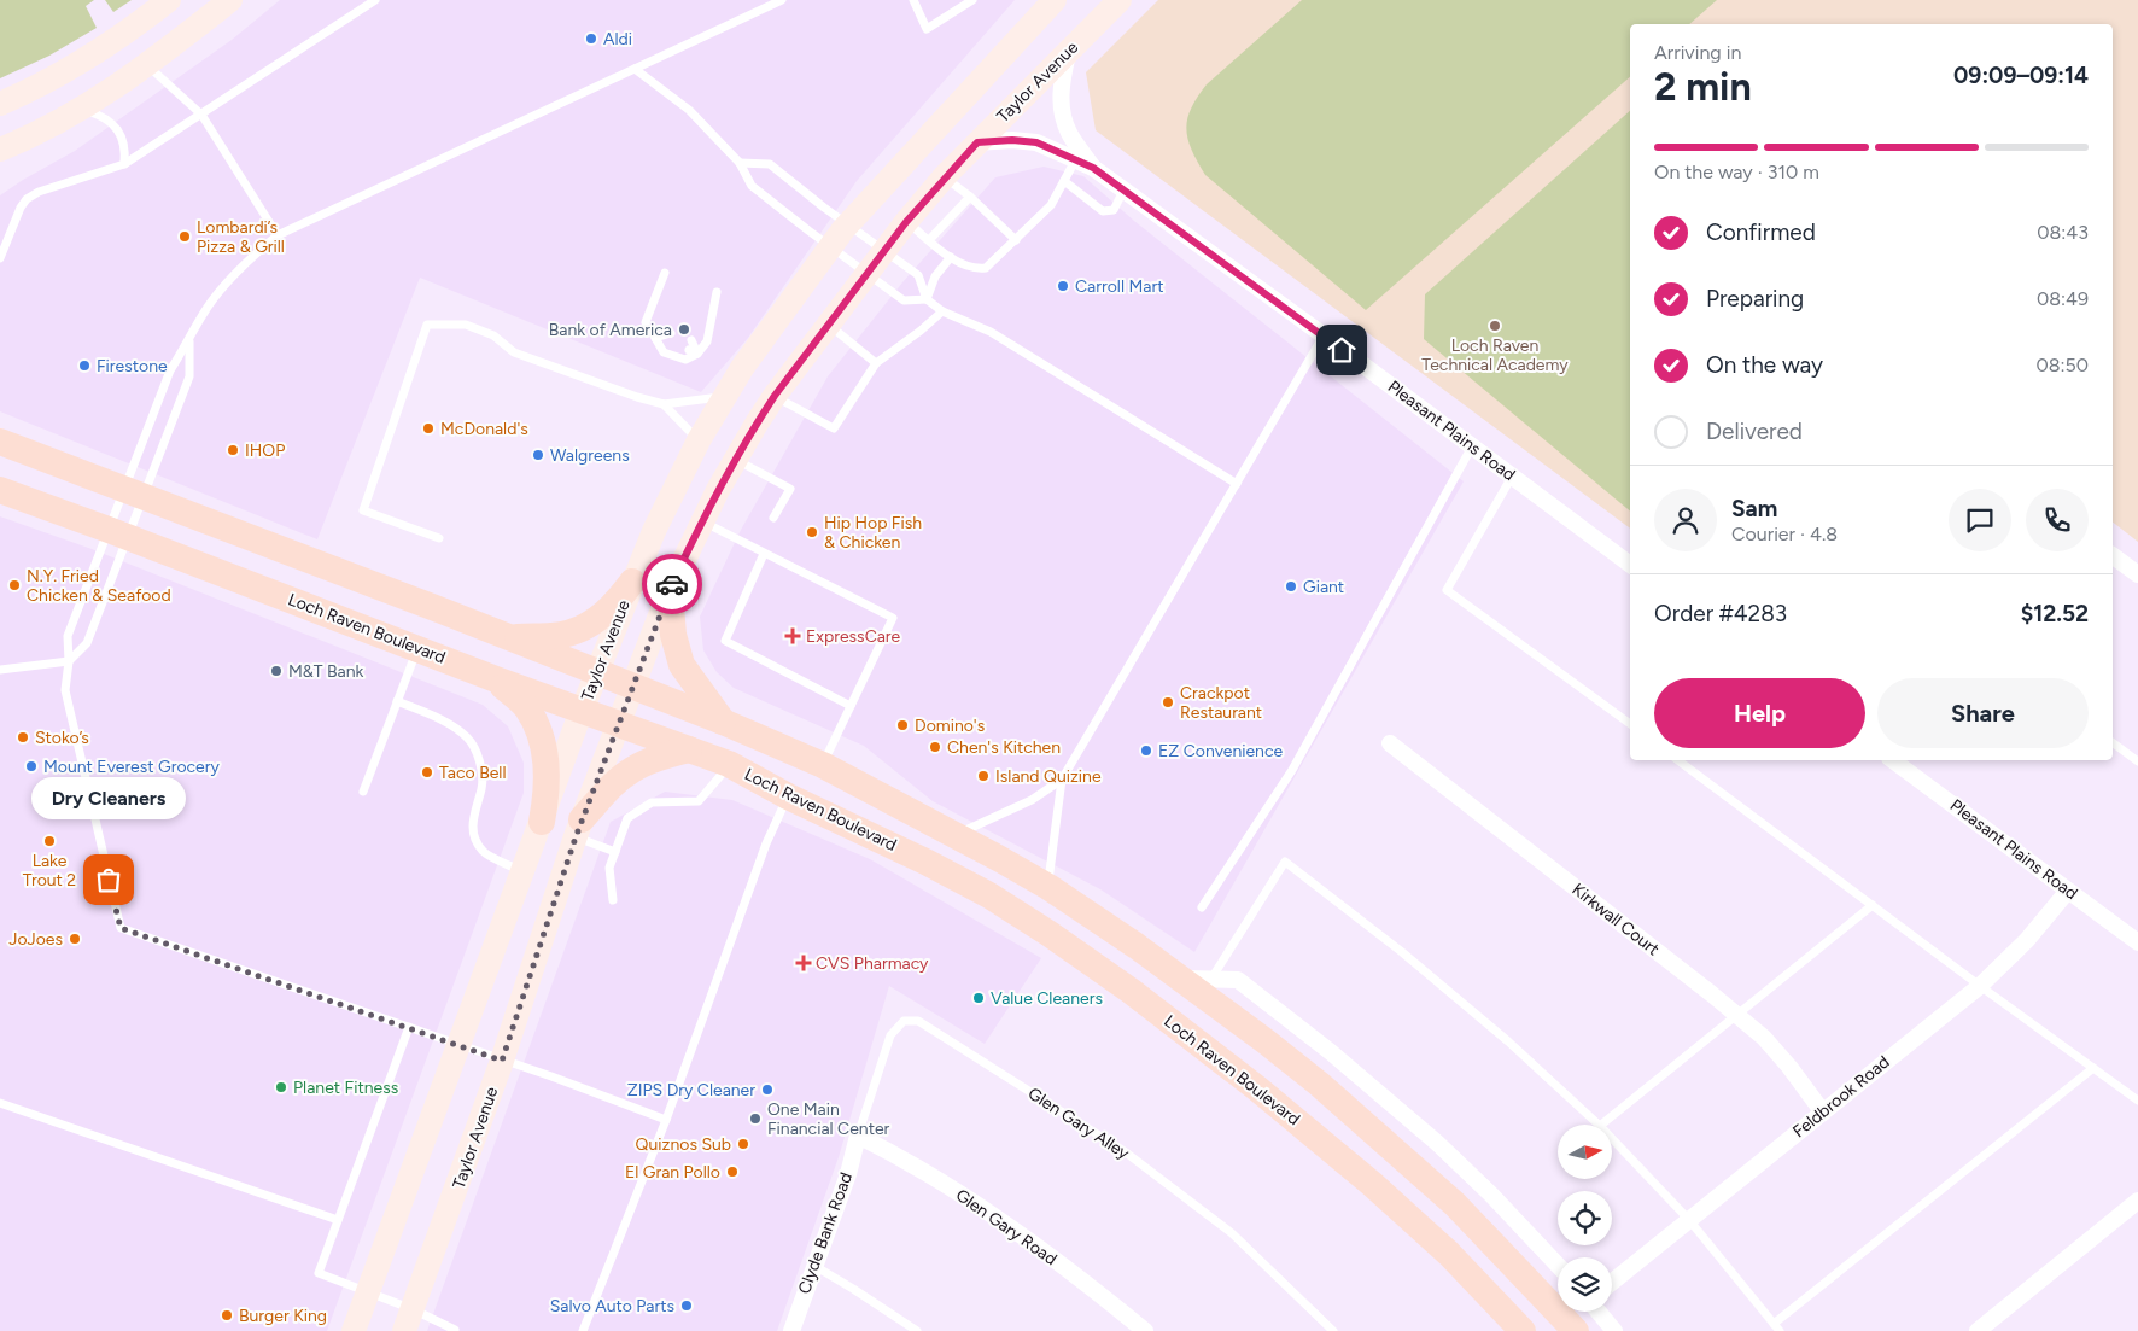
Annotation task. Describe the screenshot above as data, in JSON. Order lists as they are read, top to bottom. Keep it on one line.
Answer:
{"streets":{"main road":["Taylor Avenue","Loch Raven Boulevard"],"street":["Pleasant Plains Road","Kirkwall Court","Feldbrook Road","Glen Gary Road","Clyde Bank Road"],"lane":["Glen Gary Alley"]},"crossings":[["Taylor Avenue","Pleasant Plains Road"],["Taylor Avenue","Loch Raven Boulevard"],["Pleasant Plains Road","Feldbrook Road"],["Kirkwall Court","Feldbrook Road"],["Glen Gary Alley","Glen Gary Road"],["Glen Gary Alley","Clyde Bank Road"],["Glen Gary Road","Clyde Bank Road"]],"places":{"other":["Aldi","Lombardi’s Pizza & Grill","Carroll Mart","Loch Raven Technical Academy","Bank of America","Firestone","McDonald's","IHOP","Walgreens","Hip Hop Fish & Chicken","N.Y. Fried Chicken & Seafood","Giant","M&T Bank","Crackpot Restaurant","Domino's","Stoko’s","Chen's Kitchen","EZ Convenience","Mount Everest Grocery","Taco Bell","Island Quizine","Lake Trout 2","Dry Cleaners","JoJoes","Value Cleaners","Planet Fitness","ZIPS Dry Cleaner","One Main Financial Center","Quiznos Sub","El Gran Pollo","Salvo Auto Parts","Burger King"],"health":["ExpressCare","CVS Pharmacy"]},"north":"right","page":{"heading":["2 min","Arriving in","09:09–09:14"],"panel":["Sam","Courier · 4.8","Order #4283","$12.52"],"bar":"On the way · 310 m","list":[["Confirmed","08:43"],["Preparing","08:49"],["On the way","08:50"],"Delivered"],"buttons":["Help","Share"],"bubble":"Dry Cleaners"}}
